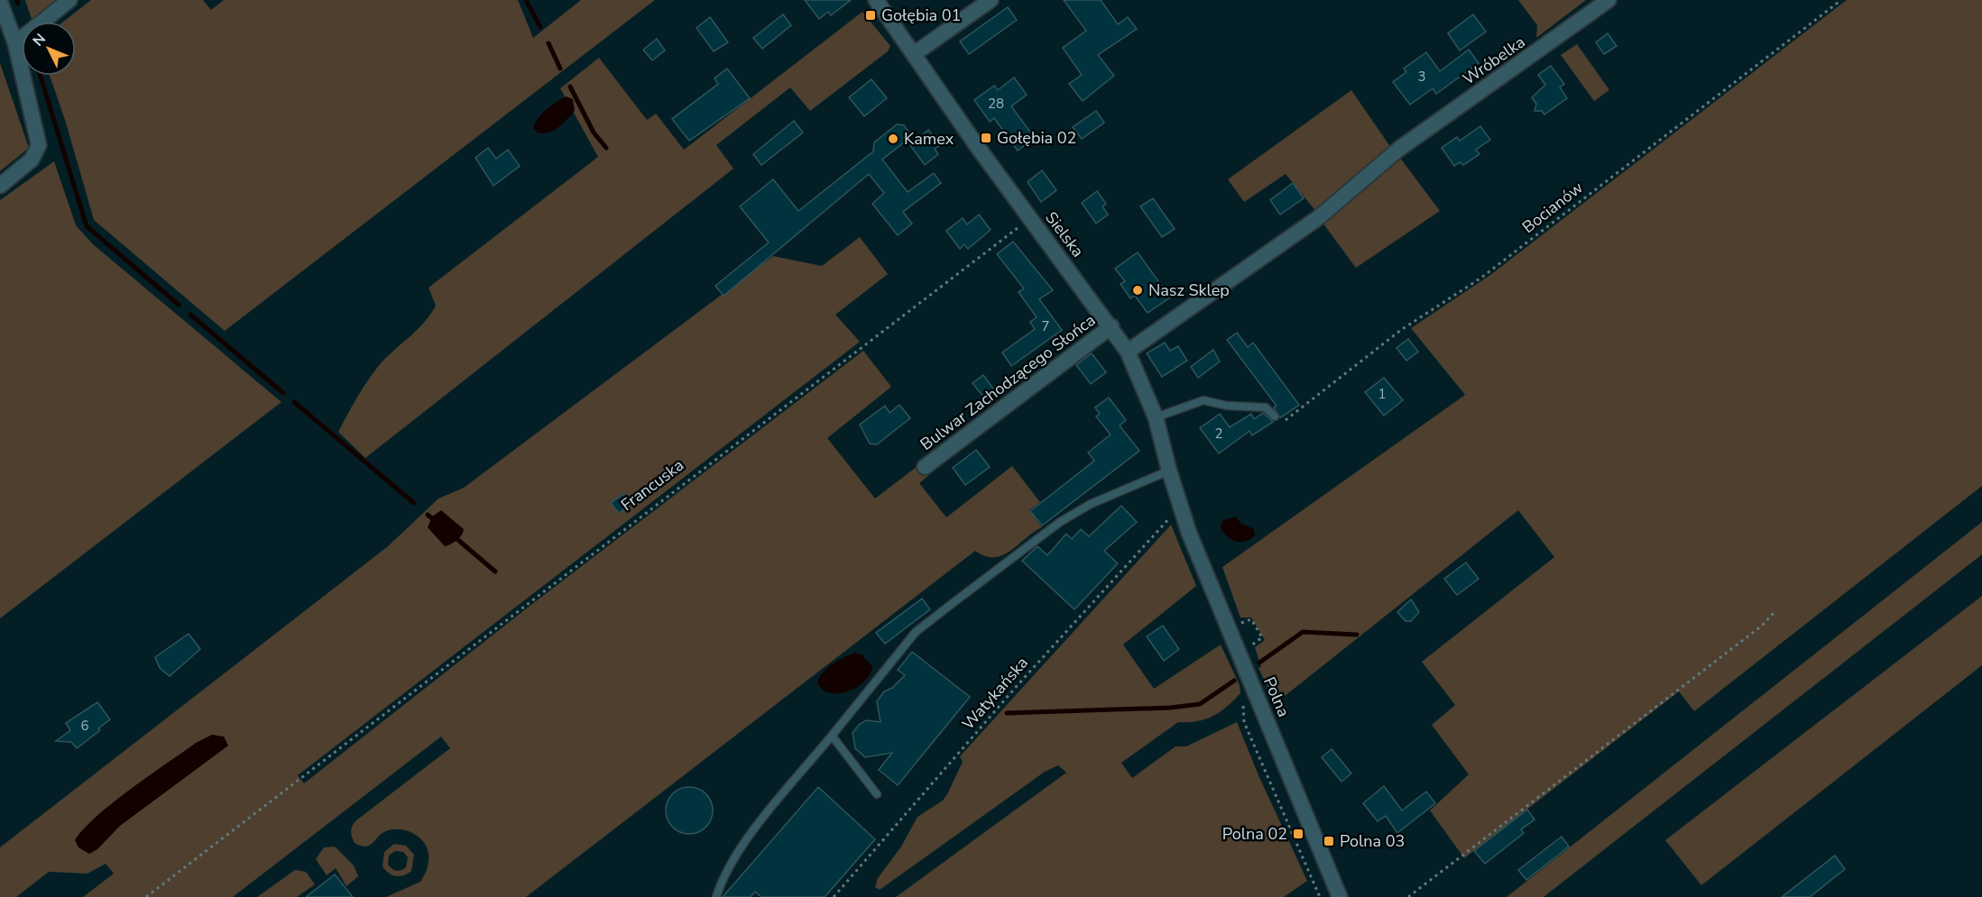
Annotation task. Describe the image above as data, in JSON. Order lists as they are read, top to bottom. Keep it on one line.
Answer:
{"streets":{"street":["Wróbelka","Sielska","Bulwar Zachodzącego Słońca","Polna"],"path":["Bocianów","Francuska","Watykańska"]},"crossings":[["Wróbelka","Sielska"],["Sielska","Bulwar Zachodzącego Słońca"],["Sielska","Francuska"],["Sielska","Watykańska"],["Sielska","Polna"],["Watykańska","Polna"]],"places":{"transit":["Gołębia 01","Gołębia 02","Polna 02","Polna 03"],"other":["Kamex","Nasz Sklep"]},"house_numbers":["3","28","7","1","2","6"],"north":"top left"}
